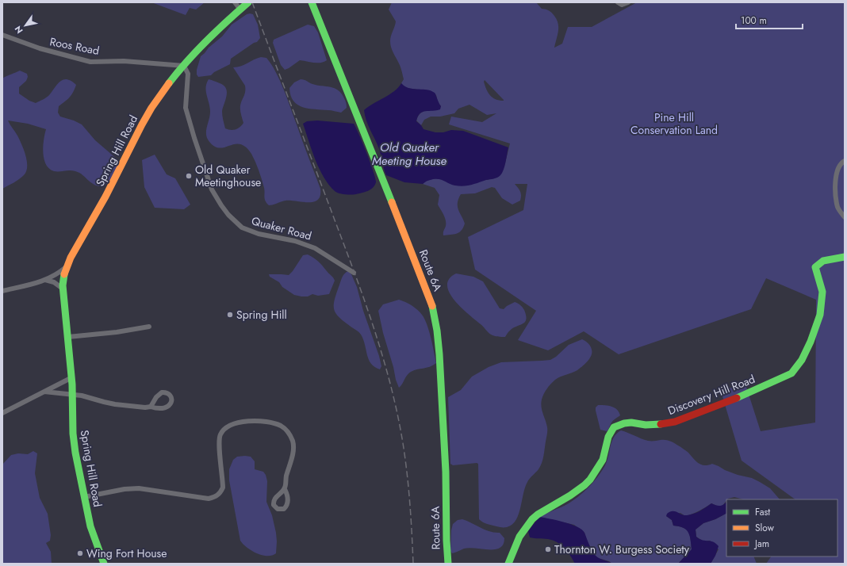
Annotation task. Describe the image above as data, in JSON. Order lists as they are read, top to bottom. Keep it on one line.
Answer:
{"streets":{"street":["Roos Road","Spring Hill Road","Quaker Road","Route 6A","Discovery Hill Road"]},"crossings":[["Roos Road","Spring Hill Road"],["Roos Road","Quaker Road"],["Spring Hill Road","Quaker Road"]],"water":["Old Quaker Meeting House"],"parks":["Pine Hill Conservation Land"],"places":["Old Quaker Meetinghouse","Spring Hill","Thornton W. Burgess Society","Wing Fort House"],"legend":["Fast","Slow","Jam"],"scale_bar":"100 m","north":"bottom left"}
